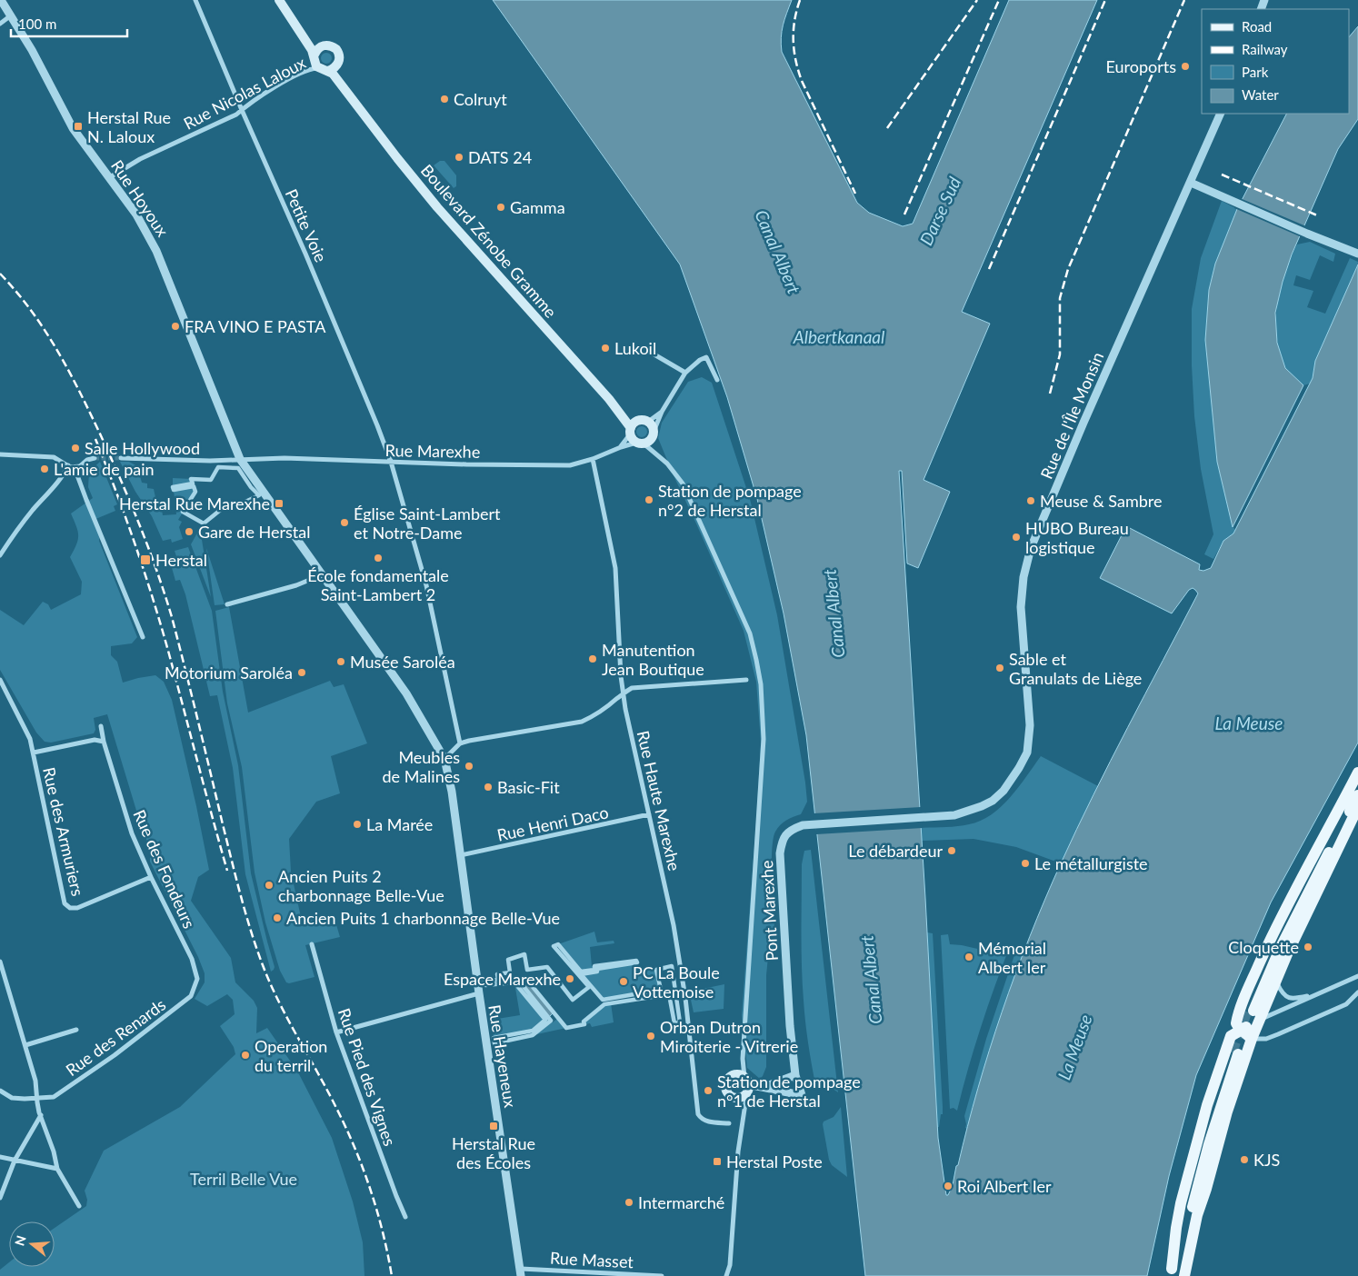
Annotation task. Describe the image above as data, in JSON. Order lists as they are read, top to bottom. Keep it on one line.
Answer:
{"streets":{"main road":["Boulevard Zénobe Gramme"],"street":["Rue Nicolas Laloux","Rue Hoyoux","Petite Voie","Rue de l'Île Monsin","Rue Marexhe","Rue Haute Marexhe","Rue Henri Daco","Rue des Armuriers","Rue des Fondeurs","Pont Marexhe","Rue des Renards","Rue Hayeneux","Rue Pied des Vignes","Rue Masset"]},"crossings":[["Rue Nicolas Laloux","Rue Hoyoux"],["Rue Nicolas Laloux","Petite Voie"],["Rue Nicolas Laloux","Boulevard Zénobe Gramme"],["Rue Hoyoux","Rue Marexhe"],["Rue Hoyoux","Rue Hayeneux"],["Petite Voie","Rue Marexhe"],["Boulevard Zénobe Gramme","Rue Marexhe"],["Rue de l'Île Monsin","Pont Marexhe"],["Rue Marexhe","Rue Haute Marexhe"],["Rue Haute Marexhe","Rue Henri Daco"],["Rue Henri Daco","Rue Hayeneux"],["Rue des Armuriers","Rue des Fondeurs"],["Rue des Fondeurs","Rue des Renards"],["Rue Hayeneux","Rue Masset"]],"water":["Darse Sud","Canal Albert","Albertkanaal","La Meuse"],"parks":["Terril Belle Vue"],"places":{"other":["Euroports","Colruyt","DATS 24","Gamma","FRA VINO E PASTA","Lukoil","Salle Hollywood","L'amie de pain","Station de pompage n°2 de Herstal","Meuse & Sambre","Église Saint-Lambert et Notre-Dame","Gare de Herstal","HUBO Bureau logistique","École fondamentale Saint-Lambert 2","Manutention Jean Boutique","Musée Saroléa","Sable et Granulats de Liège","Motorium Saroléa","Meubles de Malines","Basic-Fit","La Marée","Le débardeur","Le métallurgiste","Ancien Puits 2 charbonnage Belle-Vue","Ancien Puits 1 charbonnage Belle-Vue","Cloquette","Mémorial Albert Ier","Espace Marexhe","PC La Boule Vottemoise","Orban Dutron Miroiterie - Vitrerie","Operation du terril","Station de pompage n°1 de Herstal","KJS","Roi Albert Ier","Intermarché"],"transit":["Herstal Rue N. Laloux","Herstal Rue Marexhe","Herstal","Herstal Rue des Écoles","Herstal Poste"]},"legend":["Road","Railway","Park","Water"],"scale_bar":"100 m","north":"left"}
